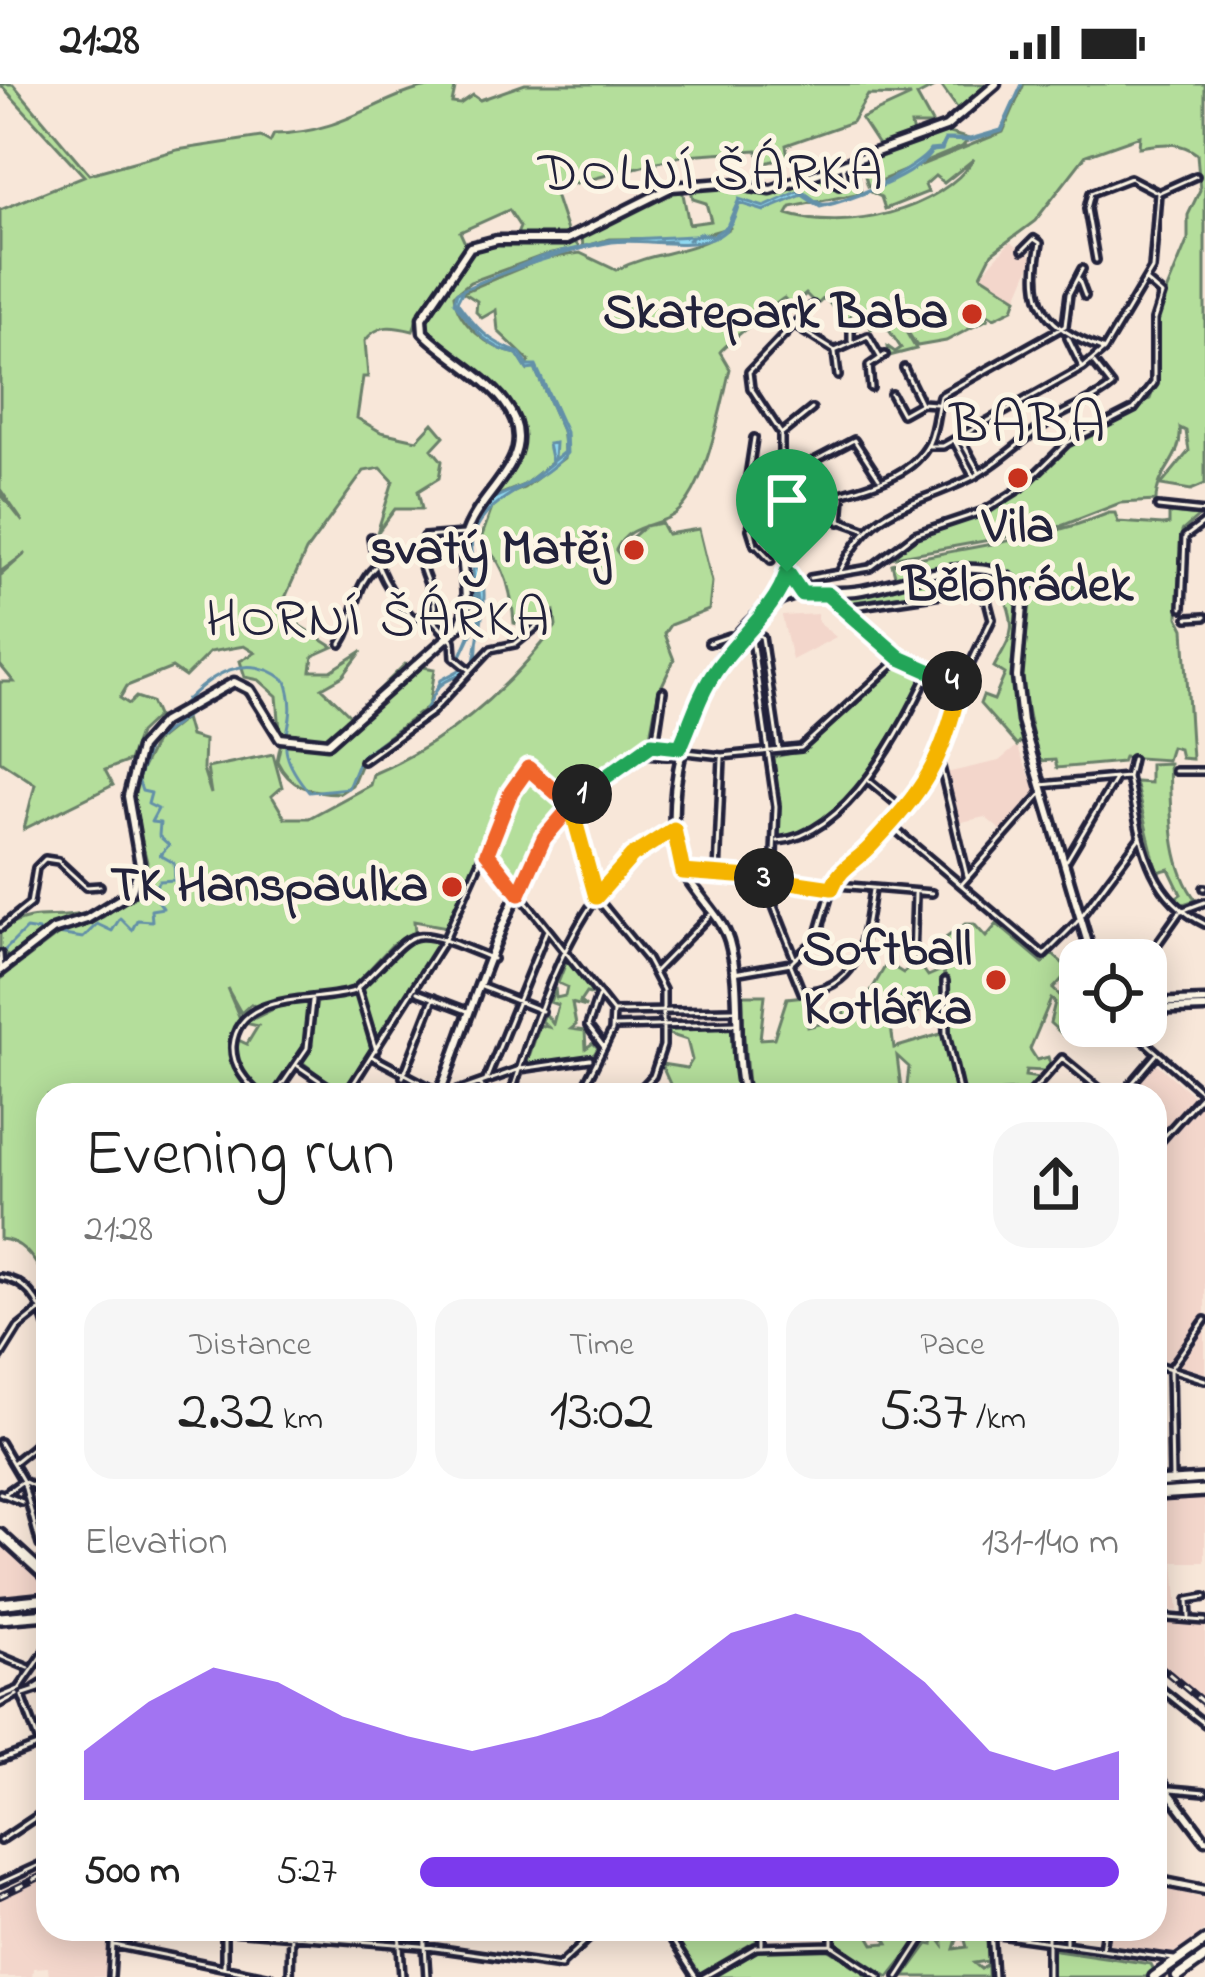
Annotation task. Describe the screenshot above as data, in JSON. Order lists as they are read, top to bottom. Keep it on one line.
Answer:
{"districts":["DOLNÍ ŠÁRKA","BABA","HORNÍ ŠÁRKA"],"places":["Skatepark Baba","Vila Bělohrádek","svatý Matěj","TK Hanspaulka","Softball Kotlářka"],"page":{"status":"21:28","pins":["4","1","3"],"heading":["Evening run","21:28"],"stats":[["Distance","2.32 km"],["Time","13:02"],["Pace","5:37 /km"]],"chart":["Elevation","131–140 m"],"list":[{"name":"500 m","note":"5:27"}]}}
